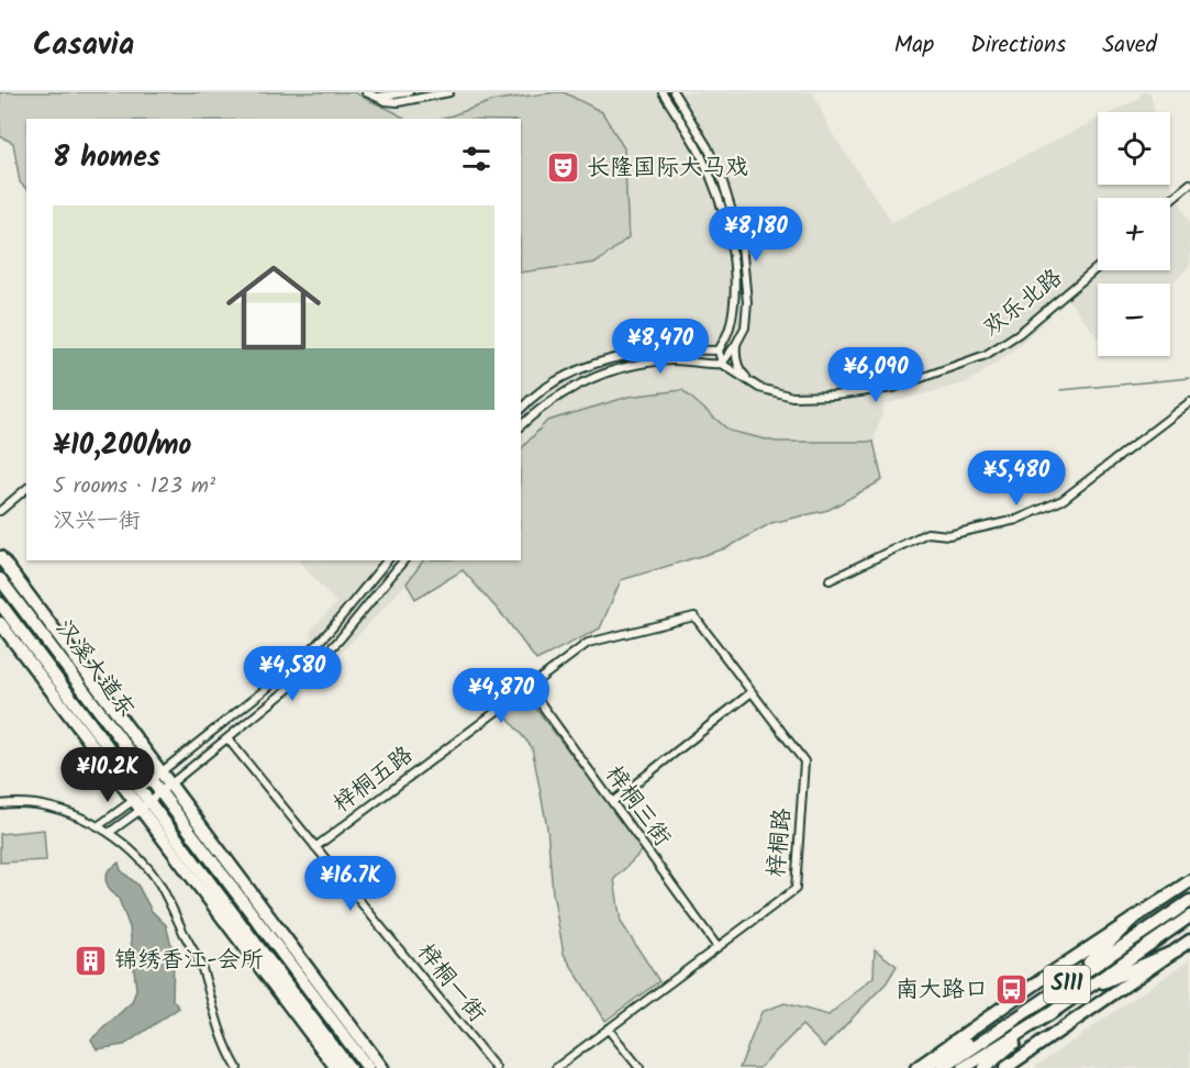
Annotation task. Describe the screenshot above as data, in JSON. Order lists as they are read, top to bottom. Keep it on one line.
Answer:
{"streets":{"main road":["汉溪大道东","S111"],"street":["欢乐北路","梓桐五路","梓桐三街","梓桐路","梓桐一街"]},"crossings":[["梓桐五路","梓桐三街"],["梓桐五路","梓桐路"],["梓桐五路","梓桐一街"],["梓桐三街","梓桐路"]],"places":{"theatre":["长隆国际大马戏"],"building":["锦绣香江-会所"],"bus stop":["南大路口"]},"page":{"header":"Casavia","nav":["Map","Directions","Saved"],"map_buttons":["+","−"],"heading":"8 homes","list":[{"name":"¥10,200/mo","note":"5 rooms · 123 m² · 汉兴一街"}],"price":["¥8,180","¥8,470","¥6,090","¥5,480","¥4,580","¥4,870","¥10.2K","¥16.7K"]}}
